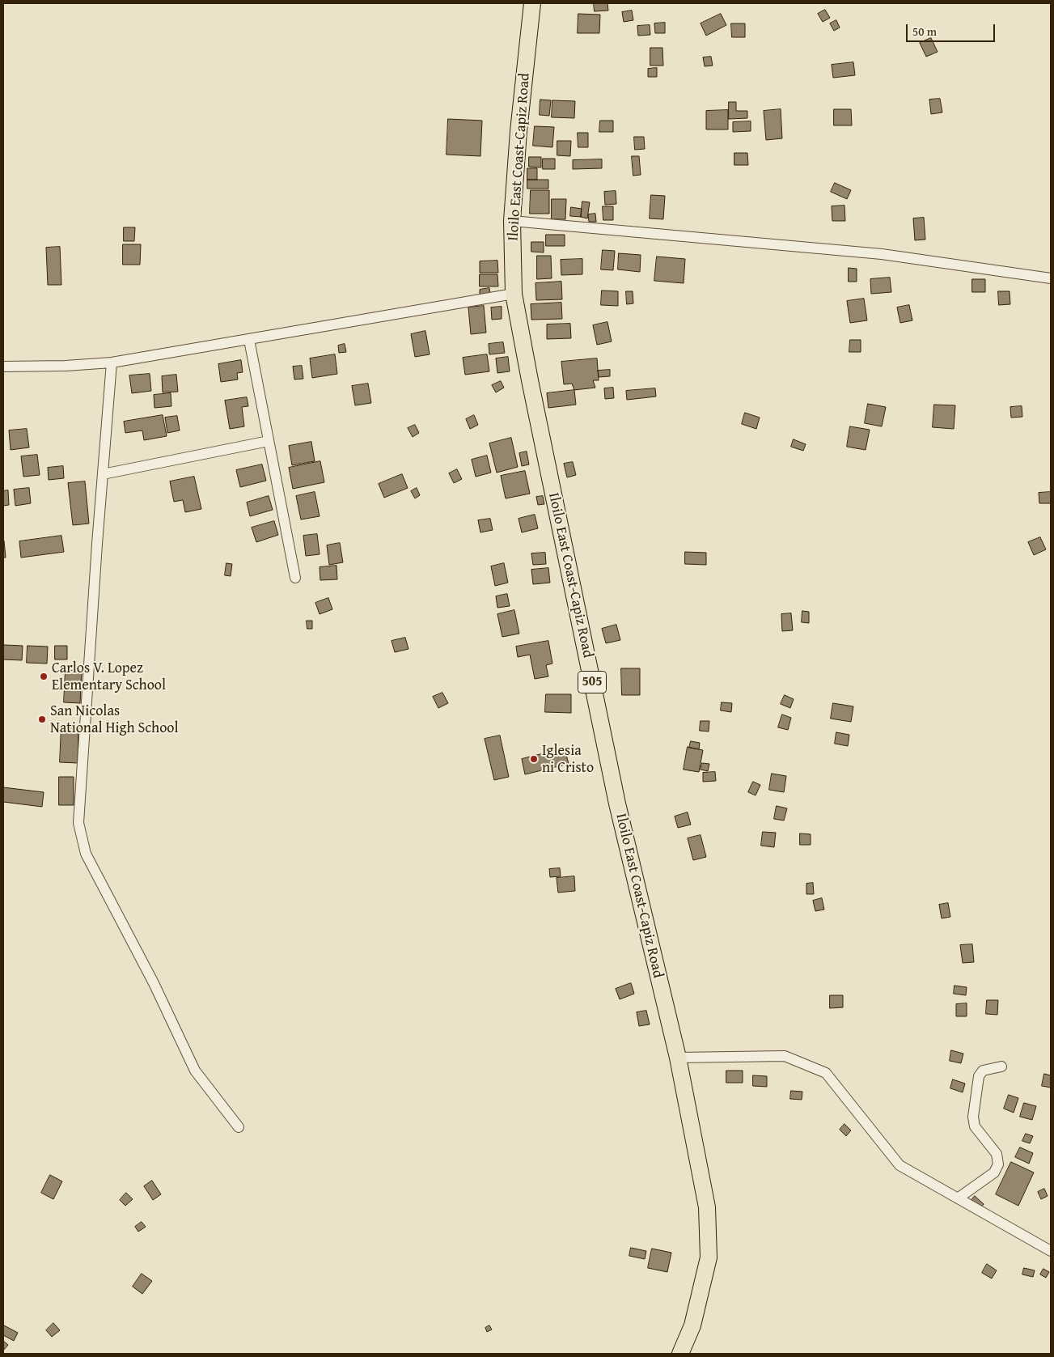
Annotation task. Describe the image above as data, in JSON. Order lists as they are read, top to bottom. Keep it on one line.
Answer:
{"streets":{"main road":["Iloilo East Coast-Capiz Road","505"]},"places":["Carlos V. Lopez Elementary School","San Nicolas National High School","Iglesia ni Cristo"],"scale_bar":"50 m"}
